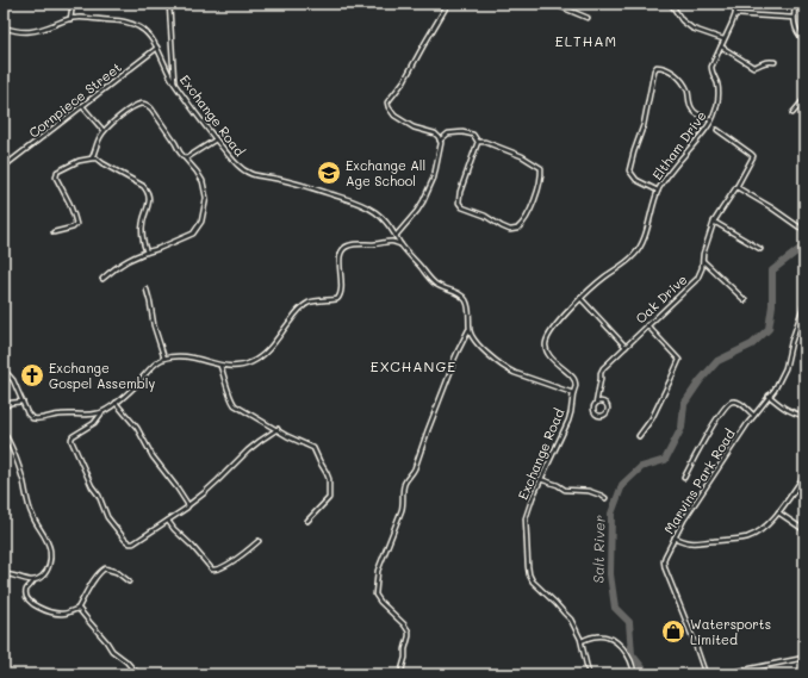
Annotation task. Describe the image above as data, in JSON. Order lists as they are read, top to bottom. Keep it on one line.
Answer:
{"streets":{"street":["Cornpiece Street","Exchange Road","Eltham Drive","Oak Drive","Marvins Park Road"]},"crossings":[["Cornpiece Street","Exchange Road"],["Exchange Road","Eltham Drive"]],"districts":["ELTHAM","EXCHANGE"],"water":["Salt River"],"places":{"school or university":["Exchange All Age School"],"church":["Exchange Gospel Assembly"],"shop":["Watersports Limited"]}}
